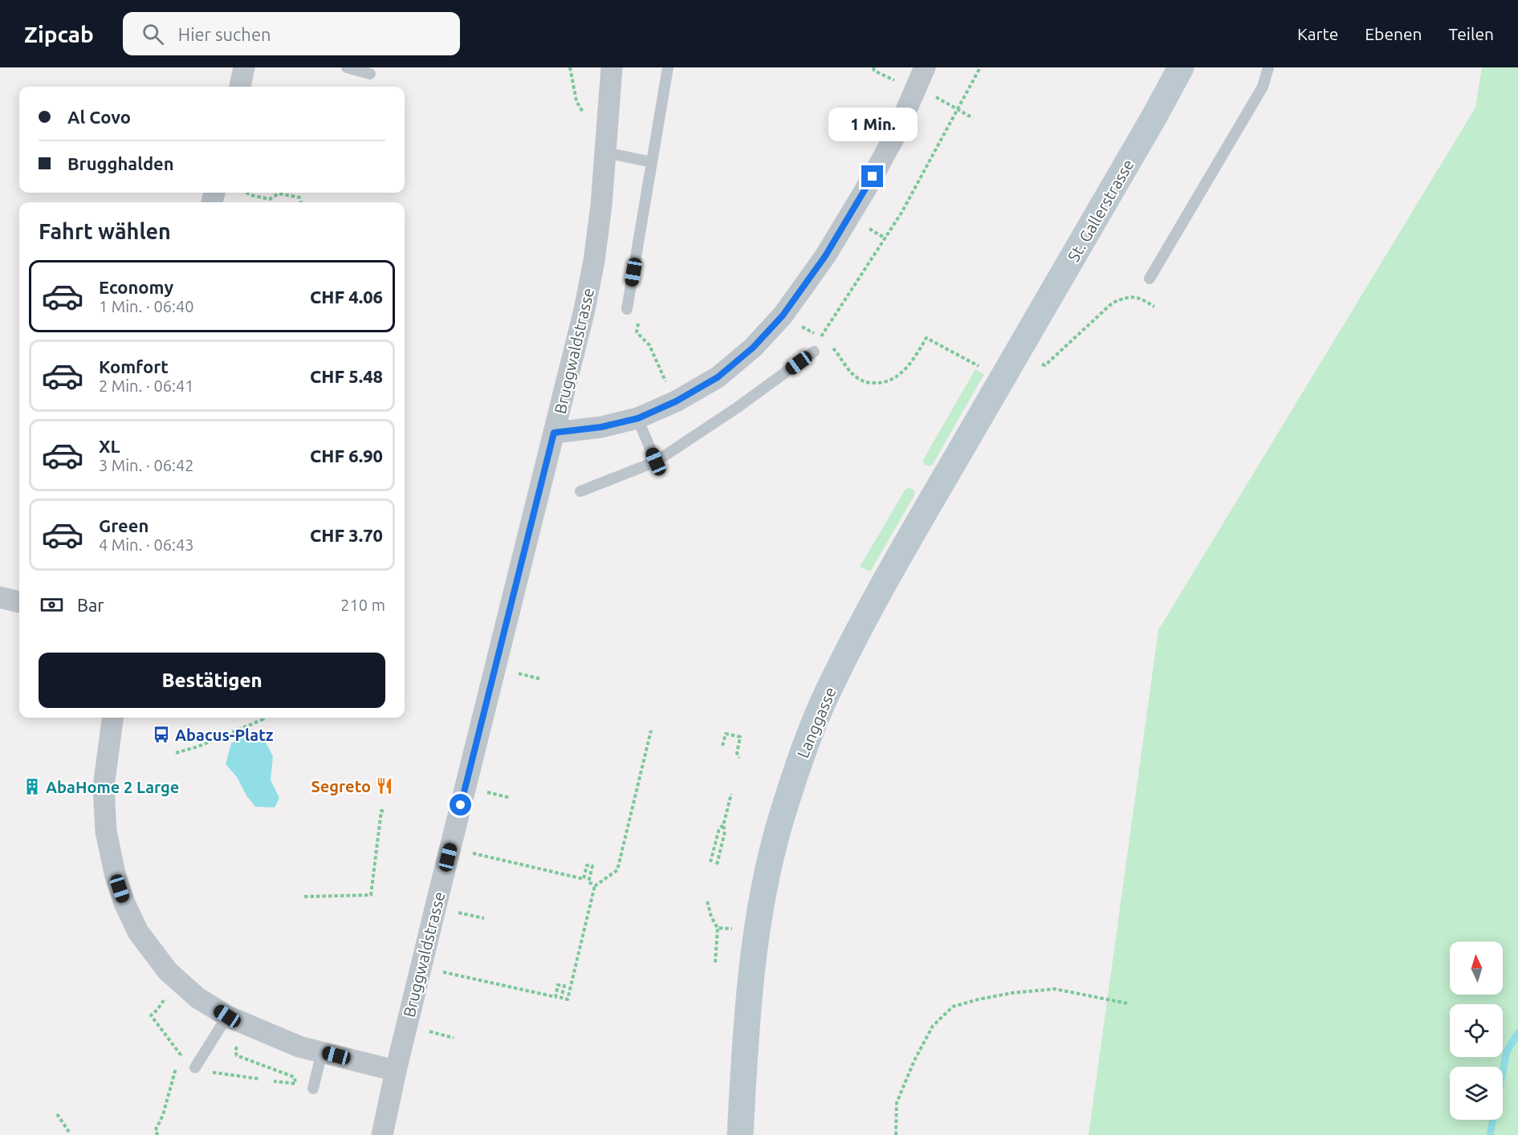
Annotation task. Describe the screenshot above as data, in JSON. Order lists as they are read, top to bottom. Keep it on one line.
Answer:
{"streets":{"main road":["St. Gallerstrasse","Langgasse"],"street":["Bruggwaldstrasse"]},"crossings":[["St. Gallerstrasse","Langgasse"]],"places":{"bus stop":["Abacus-Platz"],"restaurant":["Segreto"],"building":["AbaHome 2 Large"]},"north":"top","page":{"header":"Zipcab","search":"Hier suchen","nav":["Karte","Ebenen","Teilen"],"banner":["Al Covo","Brugghalden"],"bubble":"1 Min.","heading":"Fahrt wählen","list":[{"name":"Economy","note":"1 Min. · 06:40","value":"CHF 4.06"},{"name":"Komfort","note":"2 Min. · 06:41","value":"CHF 5.48"},{"name":"XL","note":"3 Min. · 06:42","value":"CHF 6.90"},{"name":"Green","note":"4 Min. · 06:43","value":"CHF 3.70"}],"pay":["Bar","210 m"],"buttons":"Bestätigen"}}
